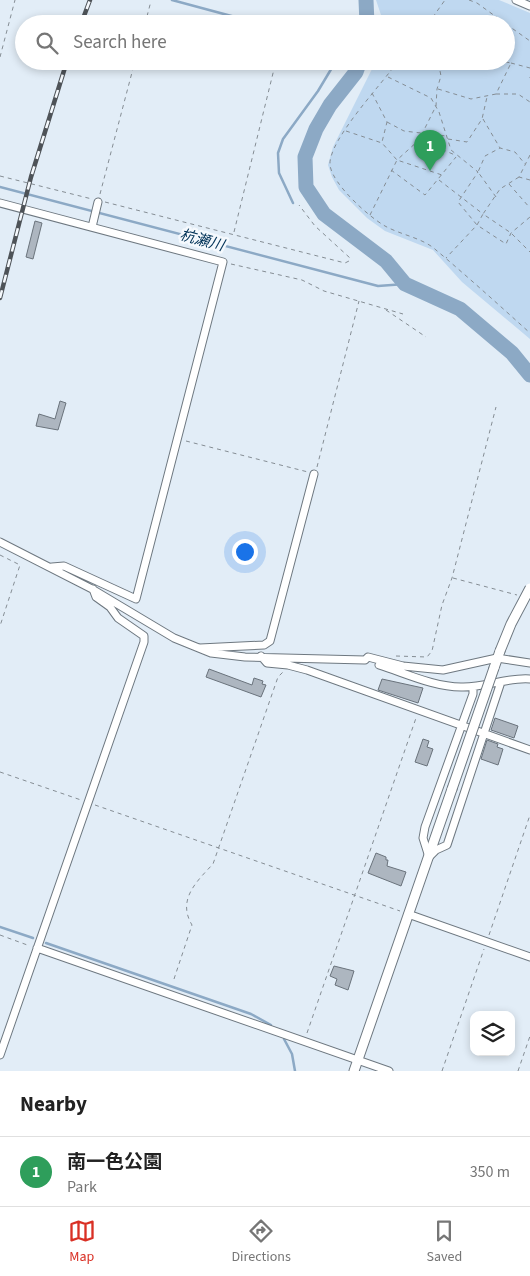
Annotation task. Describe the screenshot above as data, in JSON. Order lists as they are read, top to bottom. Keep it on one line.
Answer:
{"water":["杭瀬川"],"page":{"search":"Search here","pins":"1","heading":"Nearby","list":[{"mark":"1","name":"南一色公園","note":"Park","value":"350 m"}],"nav":["Map","Directions","Saved"]}}
